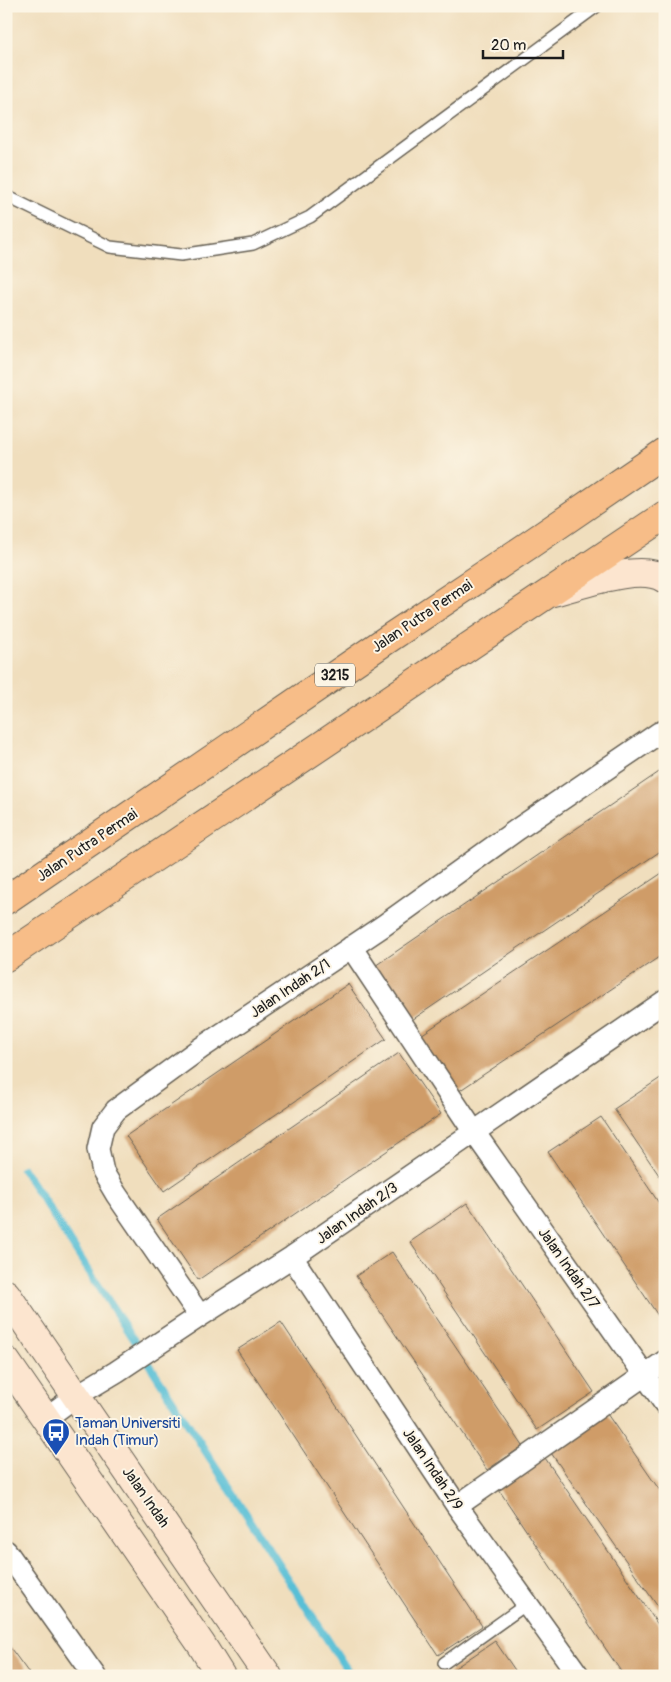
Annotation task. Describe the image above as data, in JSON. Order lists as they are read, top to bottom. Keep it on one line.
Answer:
{"streets":{"main road":["Jalan Putra Permai","3215"],"street":["Jalan Indah 2/1","Jalan Indah 2/3","Jalan Indah 2/7","Jalan Indah 2/9","Jalan Indah"]},"crossings":[["Jalan Indah 2/1","Jalan Indah 2/3"],["Jalan Indah 2/1","Jalan Indah 2/7"],["Jalan Indah 2/3","Jalan Indah 2/7"],["Jalan Indah 2/3","Jalan Indah 2/9"],["Jalan Indah 2/3","Jalan Indah"]],"places":{"bus stop":["Taman Universiti Indah (Timur)"]},"scale_bar":"20 m"}
